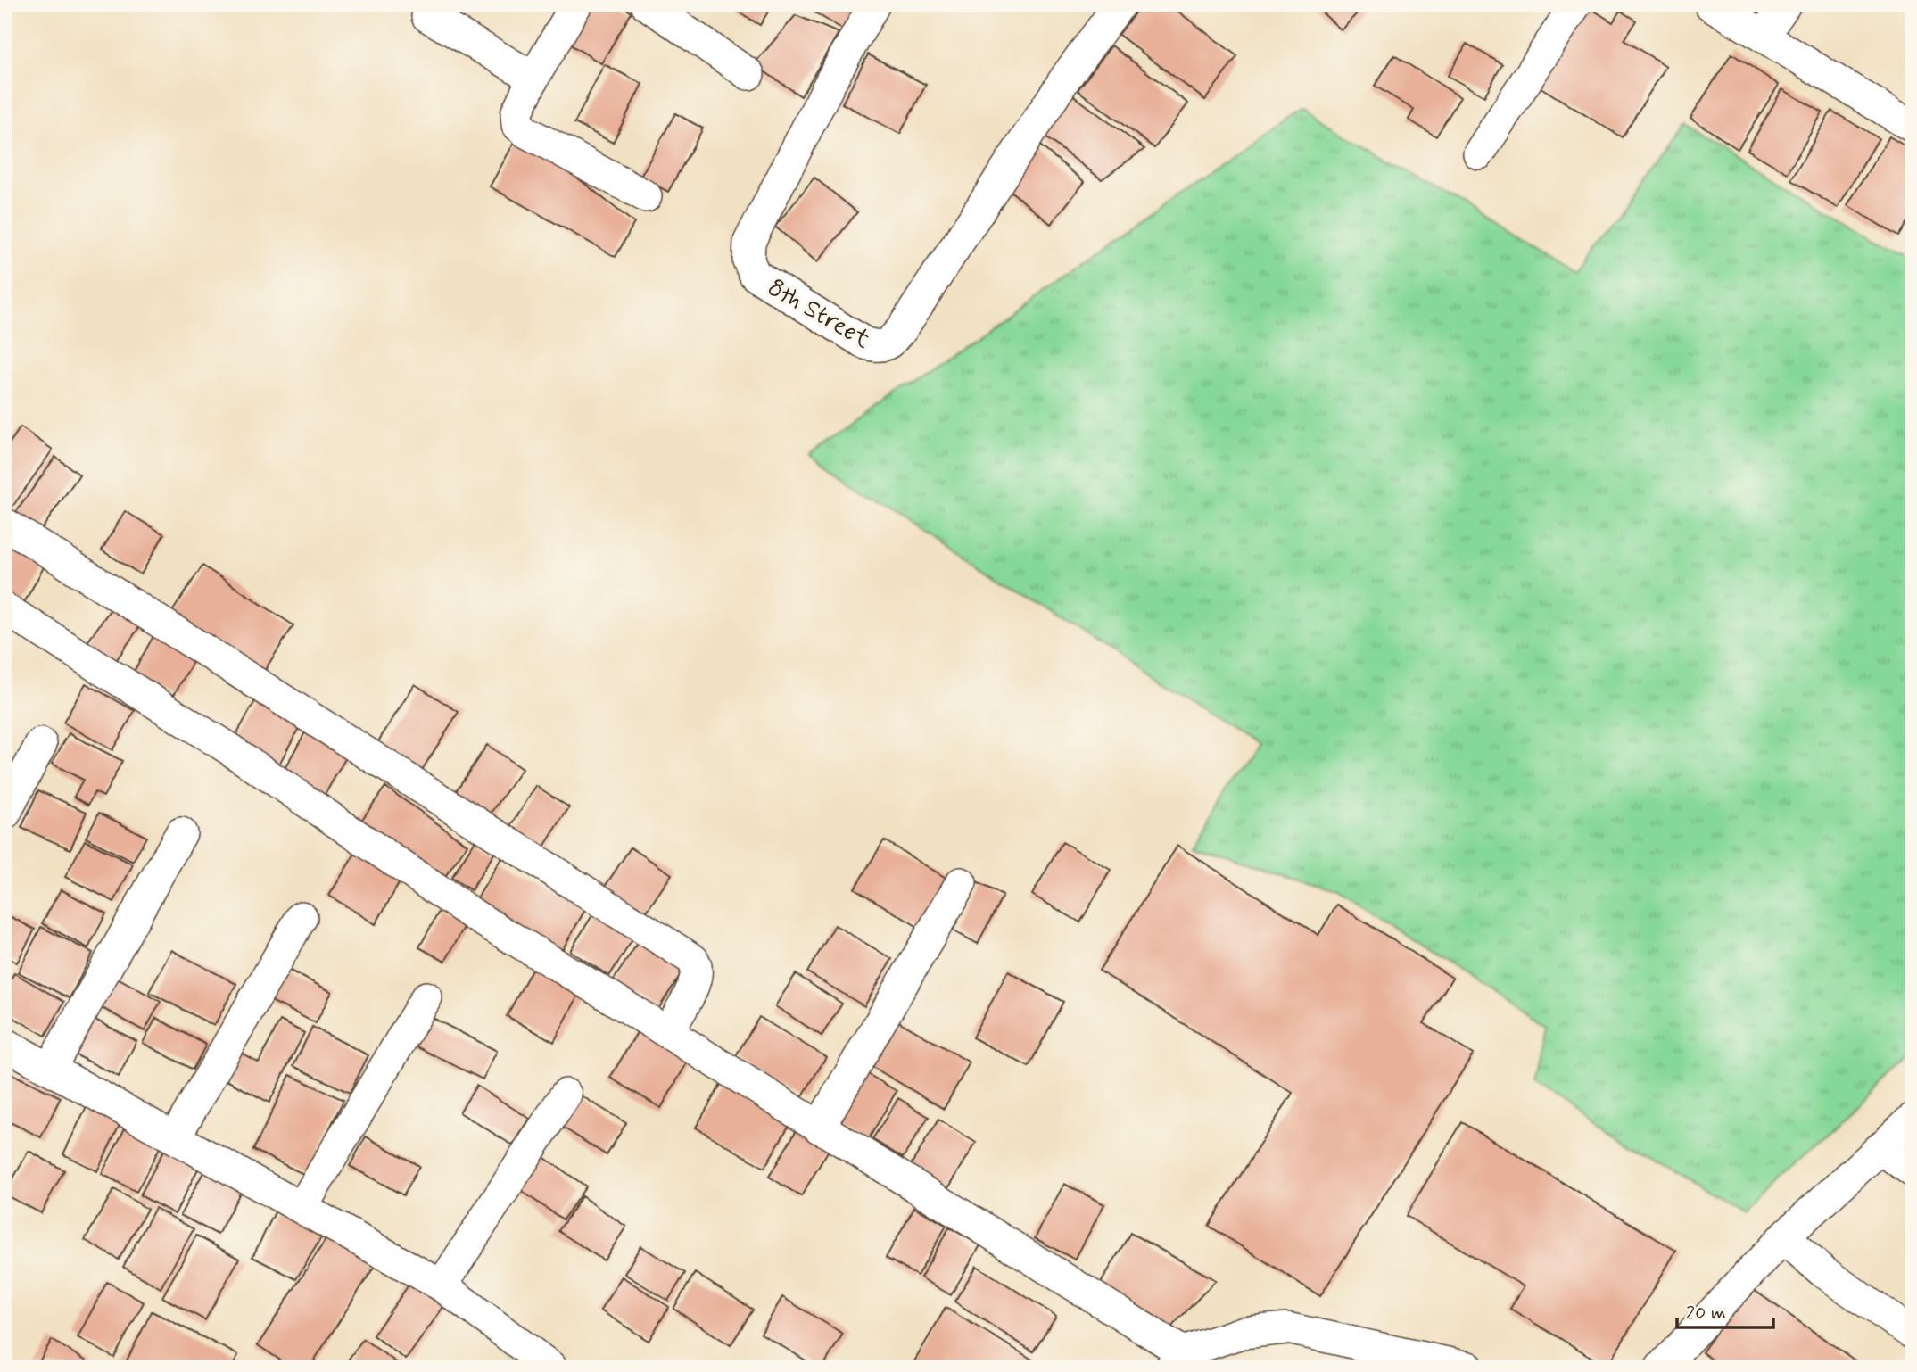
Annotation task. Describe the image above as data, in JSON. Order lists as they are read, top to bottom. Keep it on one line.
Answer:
{"streets":{"street":["8th Street"]},"scale_bar":"20 m"}
